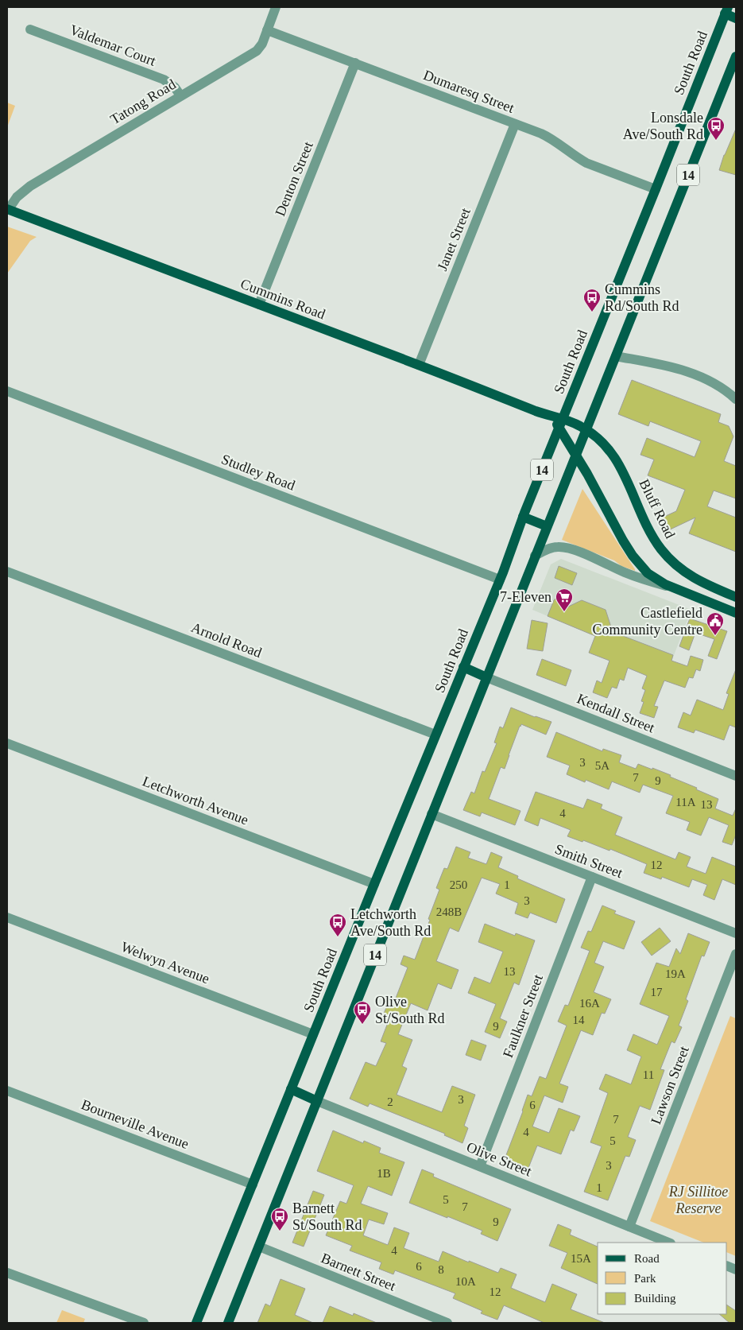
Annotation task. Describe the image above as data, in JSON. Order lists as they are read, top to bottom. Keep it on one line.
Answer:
{"streets":{"main road":["South Road","14","Cummins Road","Bluff Road"],"street":["Valdemar Court","Dumaresq Street","Tatong Road","Denton Street","Janet Street","Studley Road","Arnold Road","Kendall Street","Letchworth Avenue","Smith Street","Welwyn Avenue","Faulkner Street","Lawson Street","Bourneville Avenue","Olive Street","Barnett Street"]},"crossings":[["Valdemar Court","Tatong Road"],["South Road","Dumaresq Street"],["South Road","Cummins Road"],["South Road","Studley Road"],["South Road","Bluff Road"],["South Road","Arnold Road"],["South Road","Letchworth Avenue"],["South Road","Welwyn Avenue"],["South Road","Bourneville Avenue"],["Dumaresq Street","Tatong Road"],["Dumaresq Street","Denton Street"],["Dumaresq Street","Janet Street"],["Tatong Road","Cummins Road"],["14","Bluff Road"],["14","Kendall Street"],["14","Smith Street"],["14","Olive Street"],["14","Barnett Street"],["Denton Street","Cummins Road"],["Janet Street","Cummins Road"],["Cummins Road","Bluff Road"],["Smith Street","Faulkner Street"],["Faulkner Street","Olive Street"],["Lawson Street","Olive Street"]],"parks":["RJ Sillitoe Reserve"],"places":{"bus stop":["Lonsdale Ave/South Rd","Cummins Rd/South Rd","Letchworth Ave/South Rd","Olive St/South Rd","Barnett St/South Rd"],"supermarket":["7-Eleven"],"public building":["Castlefield Community Centre"]},"house_numbers":["3","5A","7","9","11A","13","4","12","250","1","3","248B","13","19A","17","16A","14","9","11","3","2","6","7","4","5","3","1B","1","5","7","9","4","15A","6","8","10A","12"],"legend":["Road","Park","Building"]}
